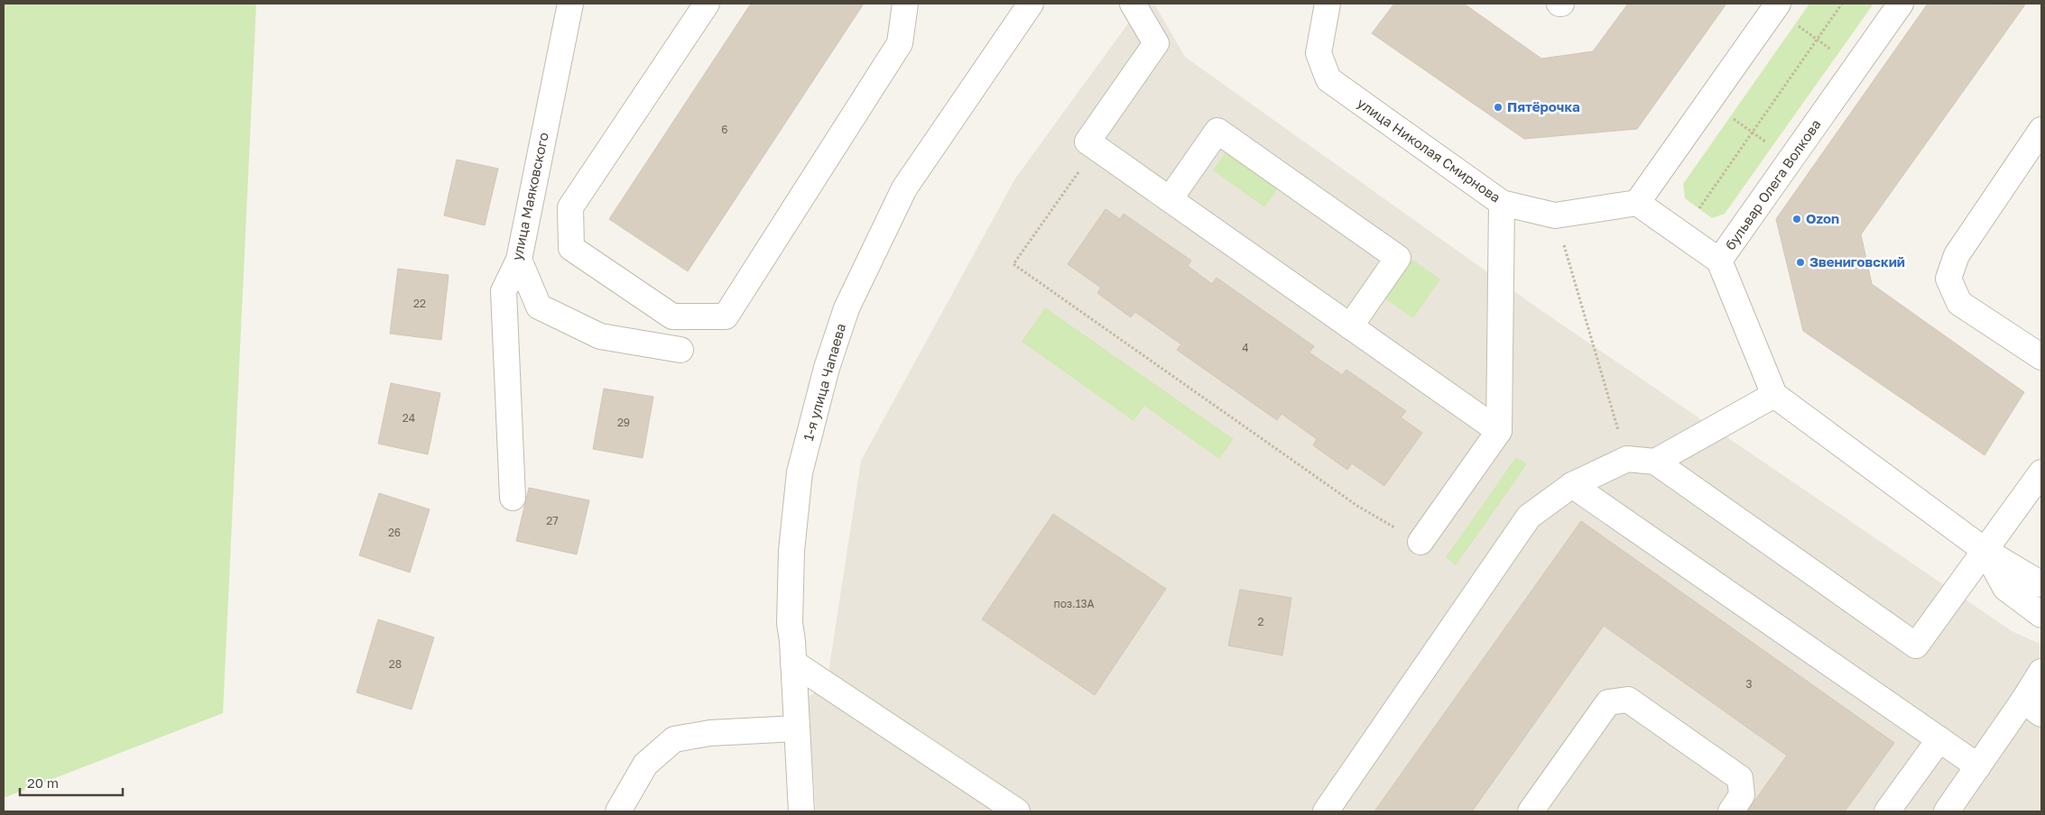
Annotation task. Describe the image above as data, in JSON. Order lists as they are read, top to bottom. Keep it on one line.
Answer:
{"streets":{"street":["улица Николая Смирнова","бульвар Олега Волкова","улица Маяковского","1-я улица Чапаева"]},"crossings":[["улица Николая Смирнова","бульвар Олега Волкова"]],"places":["Пятёрочка","Ozon","Звениговский"],"house_numbers":["6","22","4","24","29","27","26","поз.13А","2","28","3"],"scale_bar":"20 m"}
